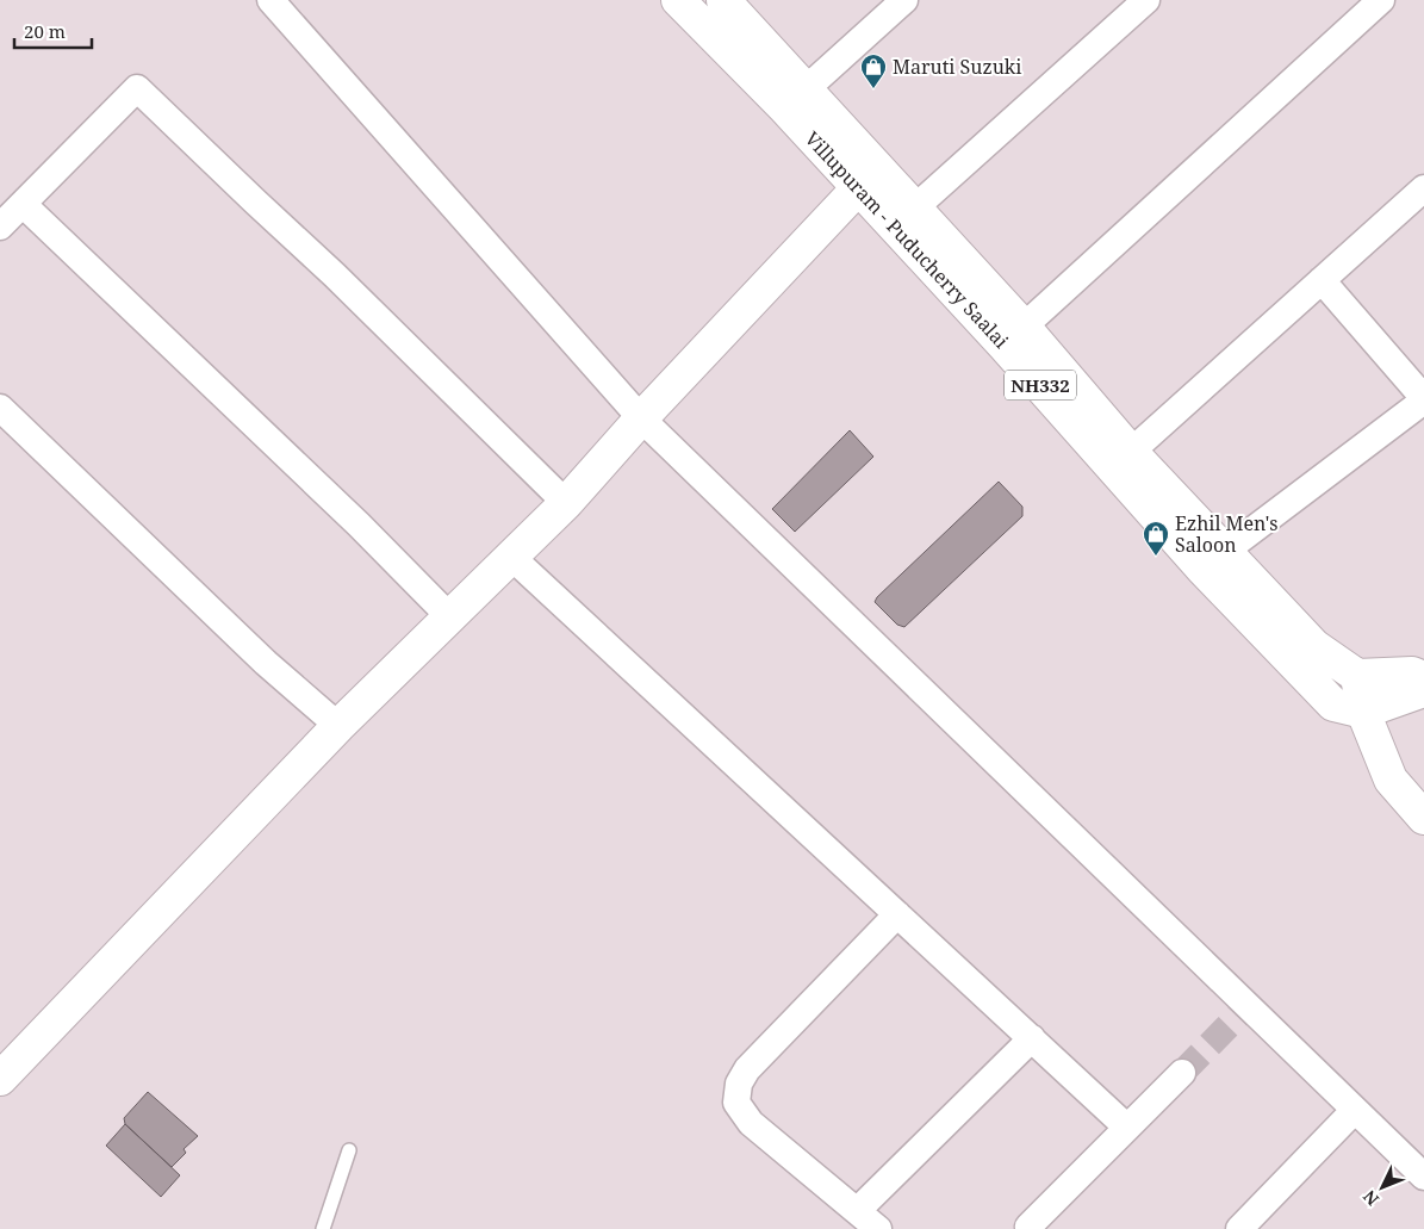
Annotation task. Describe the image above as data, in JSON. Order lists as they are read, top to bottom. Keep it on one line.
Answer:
{"streets":{"main road":["Villupuram - Puducherry Saalai","NH332"]},"places":{"shop":["Maruti Suzuki","Ezhil Men's Saloon"]},"scale_bar":"20 m","north":"bottom left"}
